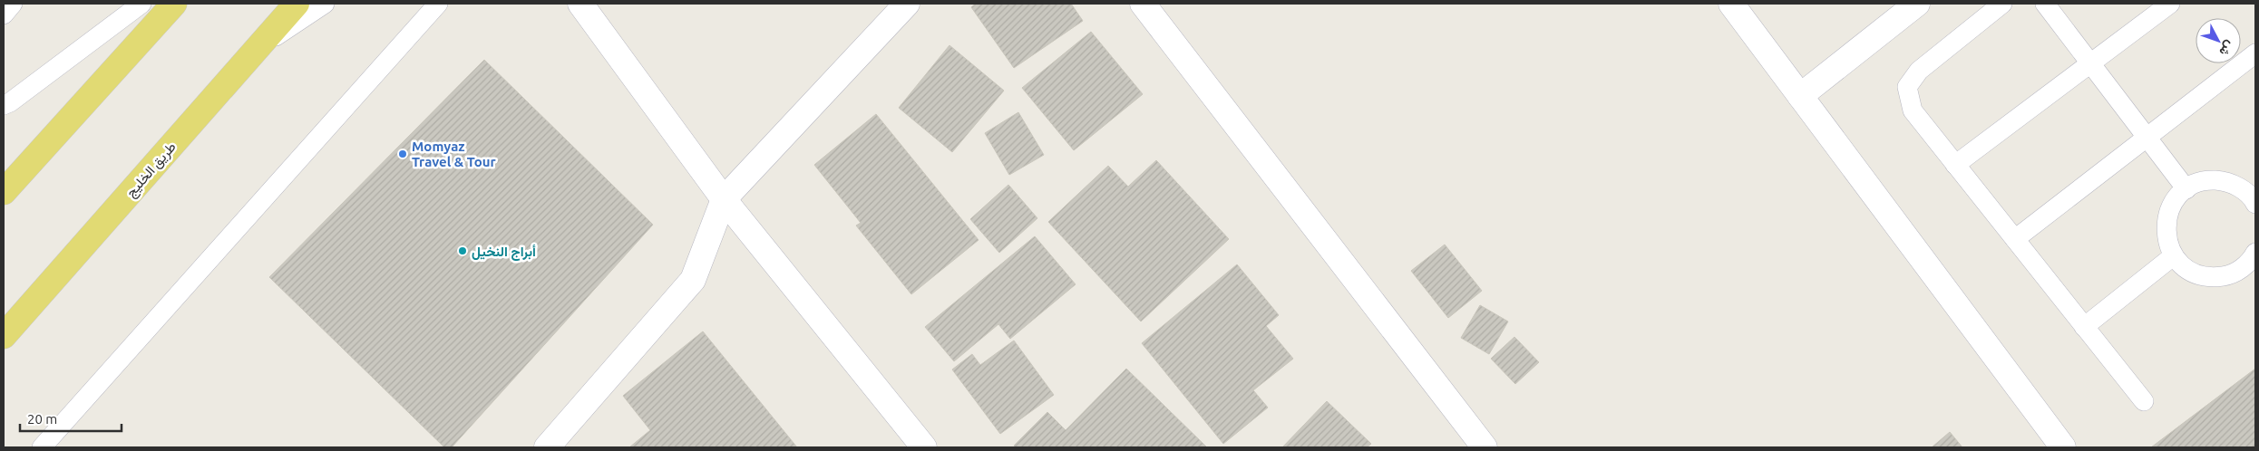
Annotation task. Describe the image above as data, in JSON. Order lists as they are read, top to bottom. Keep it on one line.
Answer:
{"streets":{"main road":["طريق الخليج"]},"places":["Momyaz Travel & Tour","أبراج النخيل"],"scale_bar":"20 m","north":"bottom right"}
